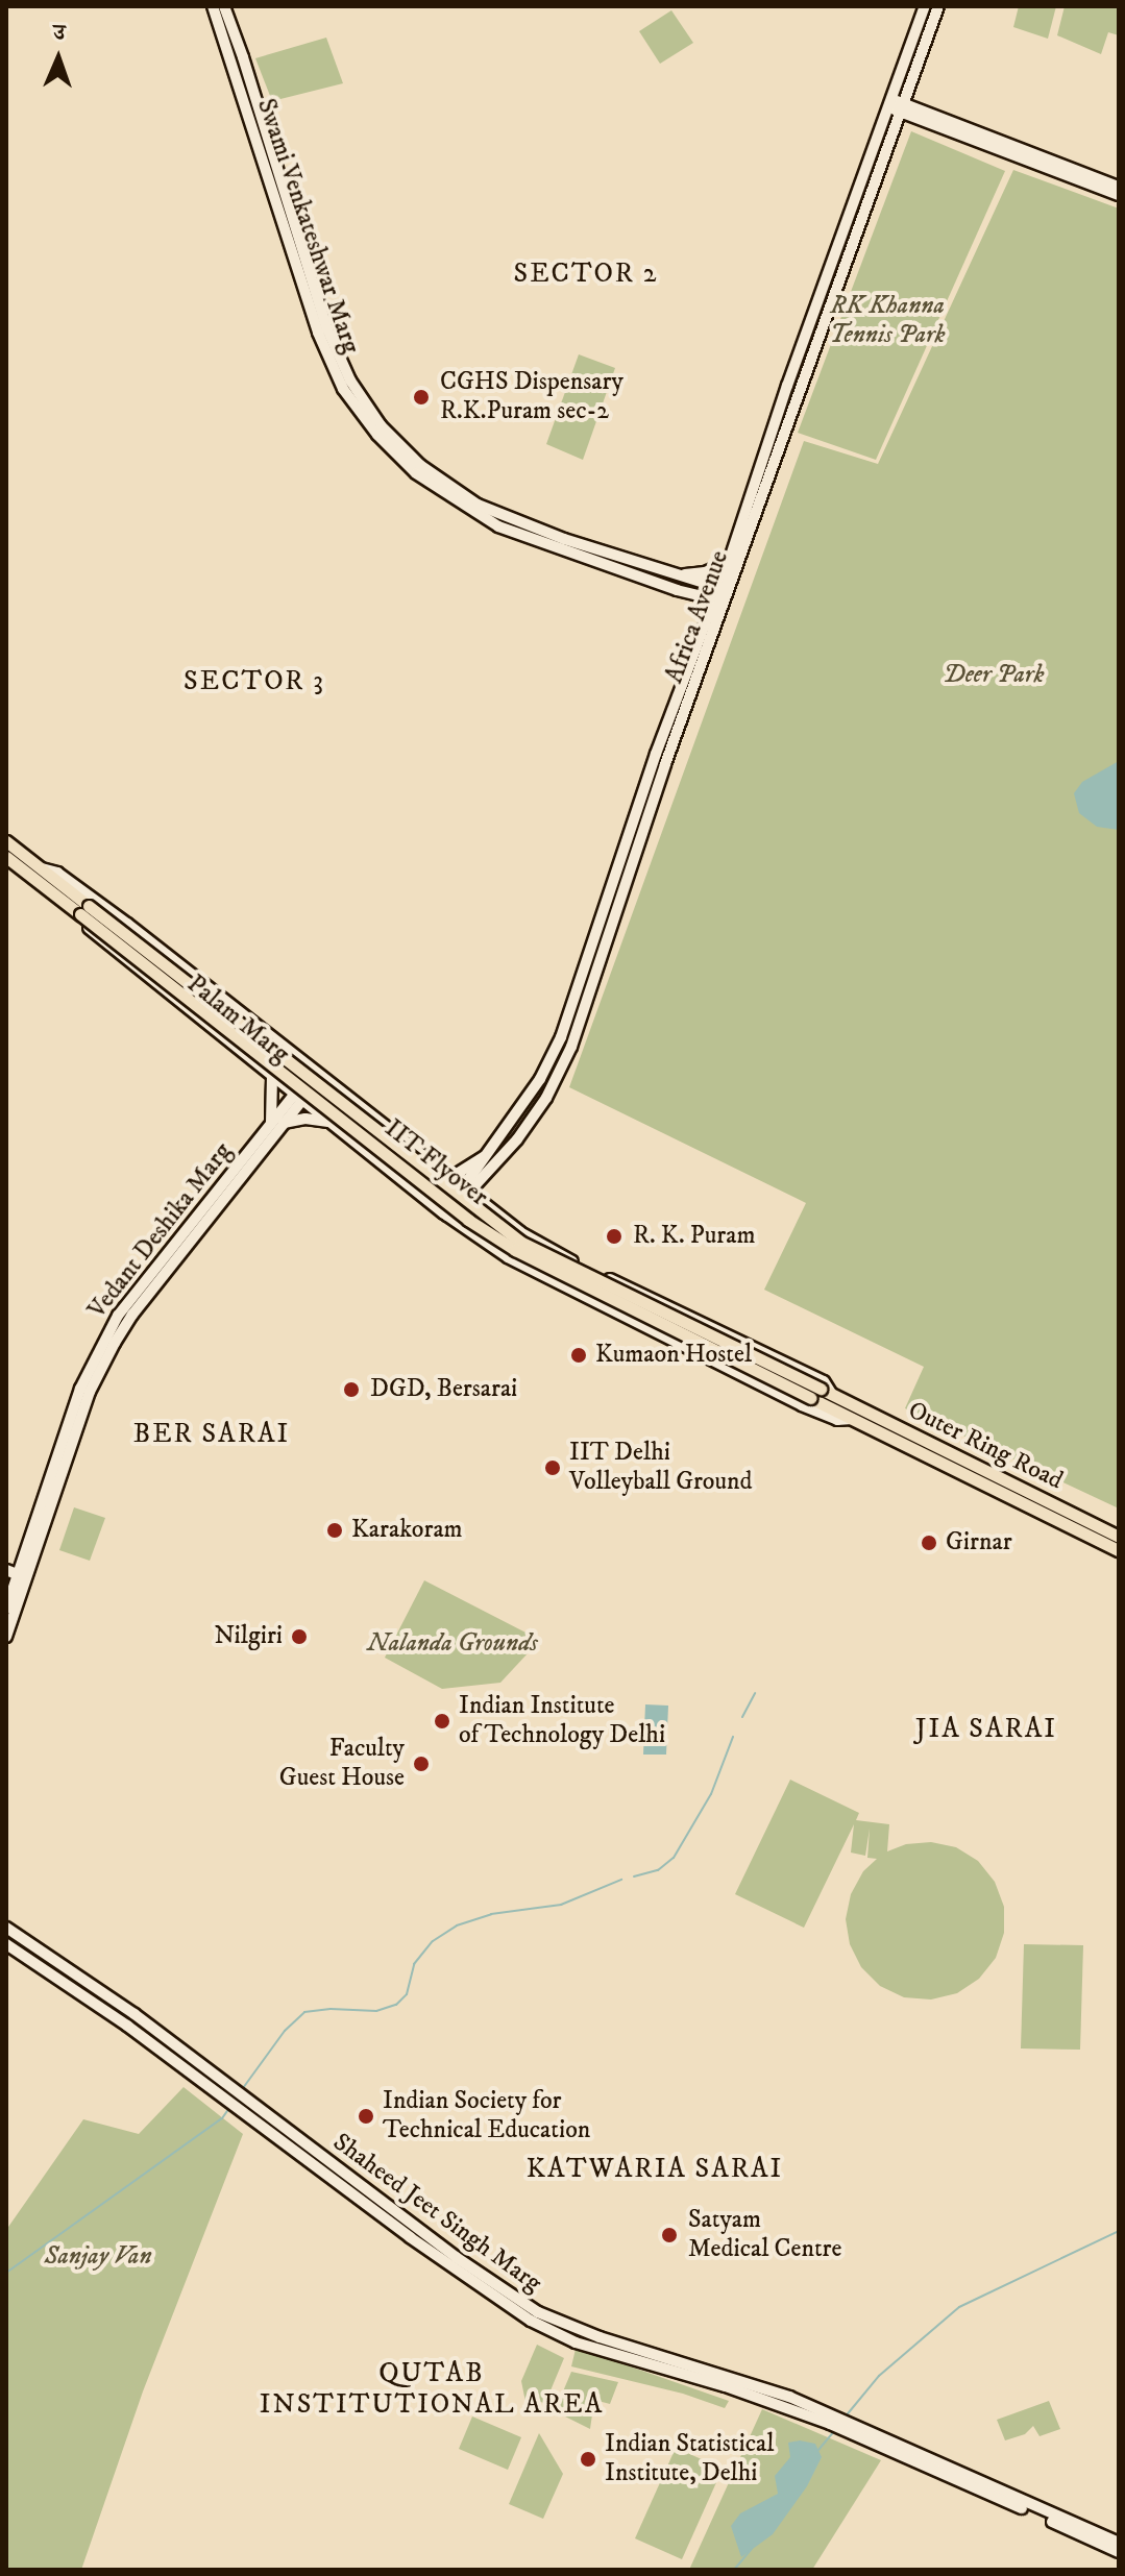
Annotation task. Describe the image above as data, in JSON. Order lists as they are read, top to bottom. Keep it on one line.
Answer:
{"streets":{"main road":["Swami Venkateshwar Marg","Africa Avenue","Palam Marg","IIT Flyover","Vedant Deshika Marg","Outer Ring Road","Shaheed Jeet Singh Marg"]},"crossings":[["Swami Venkateshwar Marg","Africa Avenue"],["Africa Avenue","Palam Marg"],["Palam Marg","IIT Flyover"],["Palam Marg","Vedant Deshika Marg"],["Palam Marg","Outer Ring Road"],["IIT Flyover","Outer Ring Road"]],"districts":["SECTOR 2","SECTOR 3","BER SARAI","JIA SARAI","KATWARIA SARAI","QUTAB INSTITUTIONAL AREA"],"parks":["RK Khanna Tennis Park","Deer Park","Nalanda Grounds","Sanjay Van"],"places":["CGHS Dispensary R.K.Puram sec-2","R. K. Puram","Kumaon Hostel","DGD, Bersarai","IIT Delhi Volleyball Ground","Karakoram","Girnar","Nilgiri","Indian Institute of Technology Delhi","Faculty Guest House","Indian Society for Technical Education","Satyam Medical Centre","Indian Statistical Institute, Delhi"],"north":"top"}
